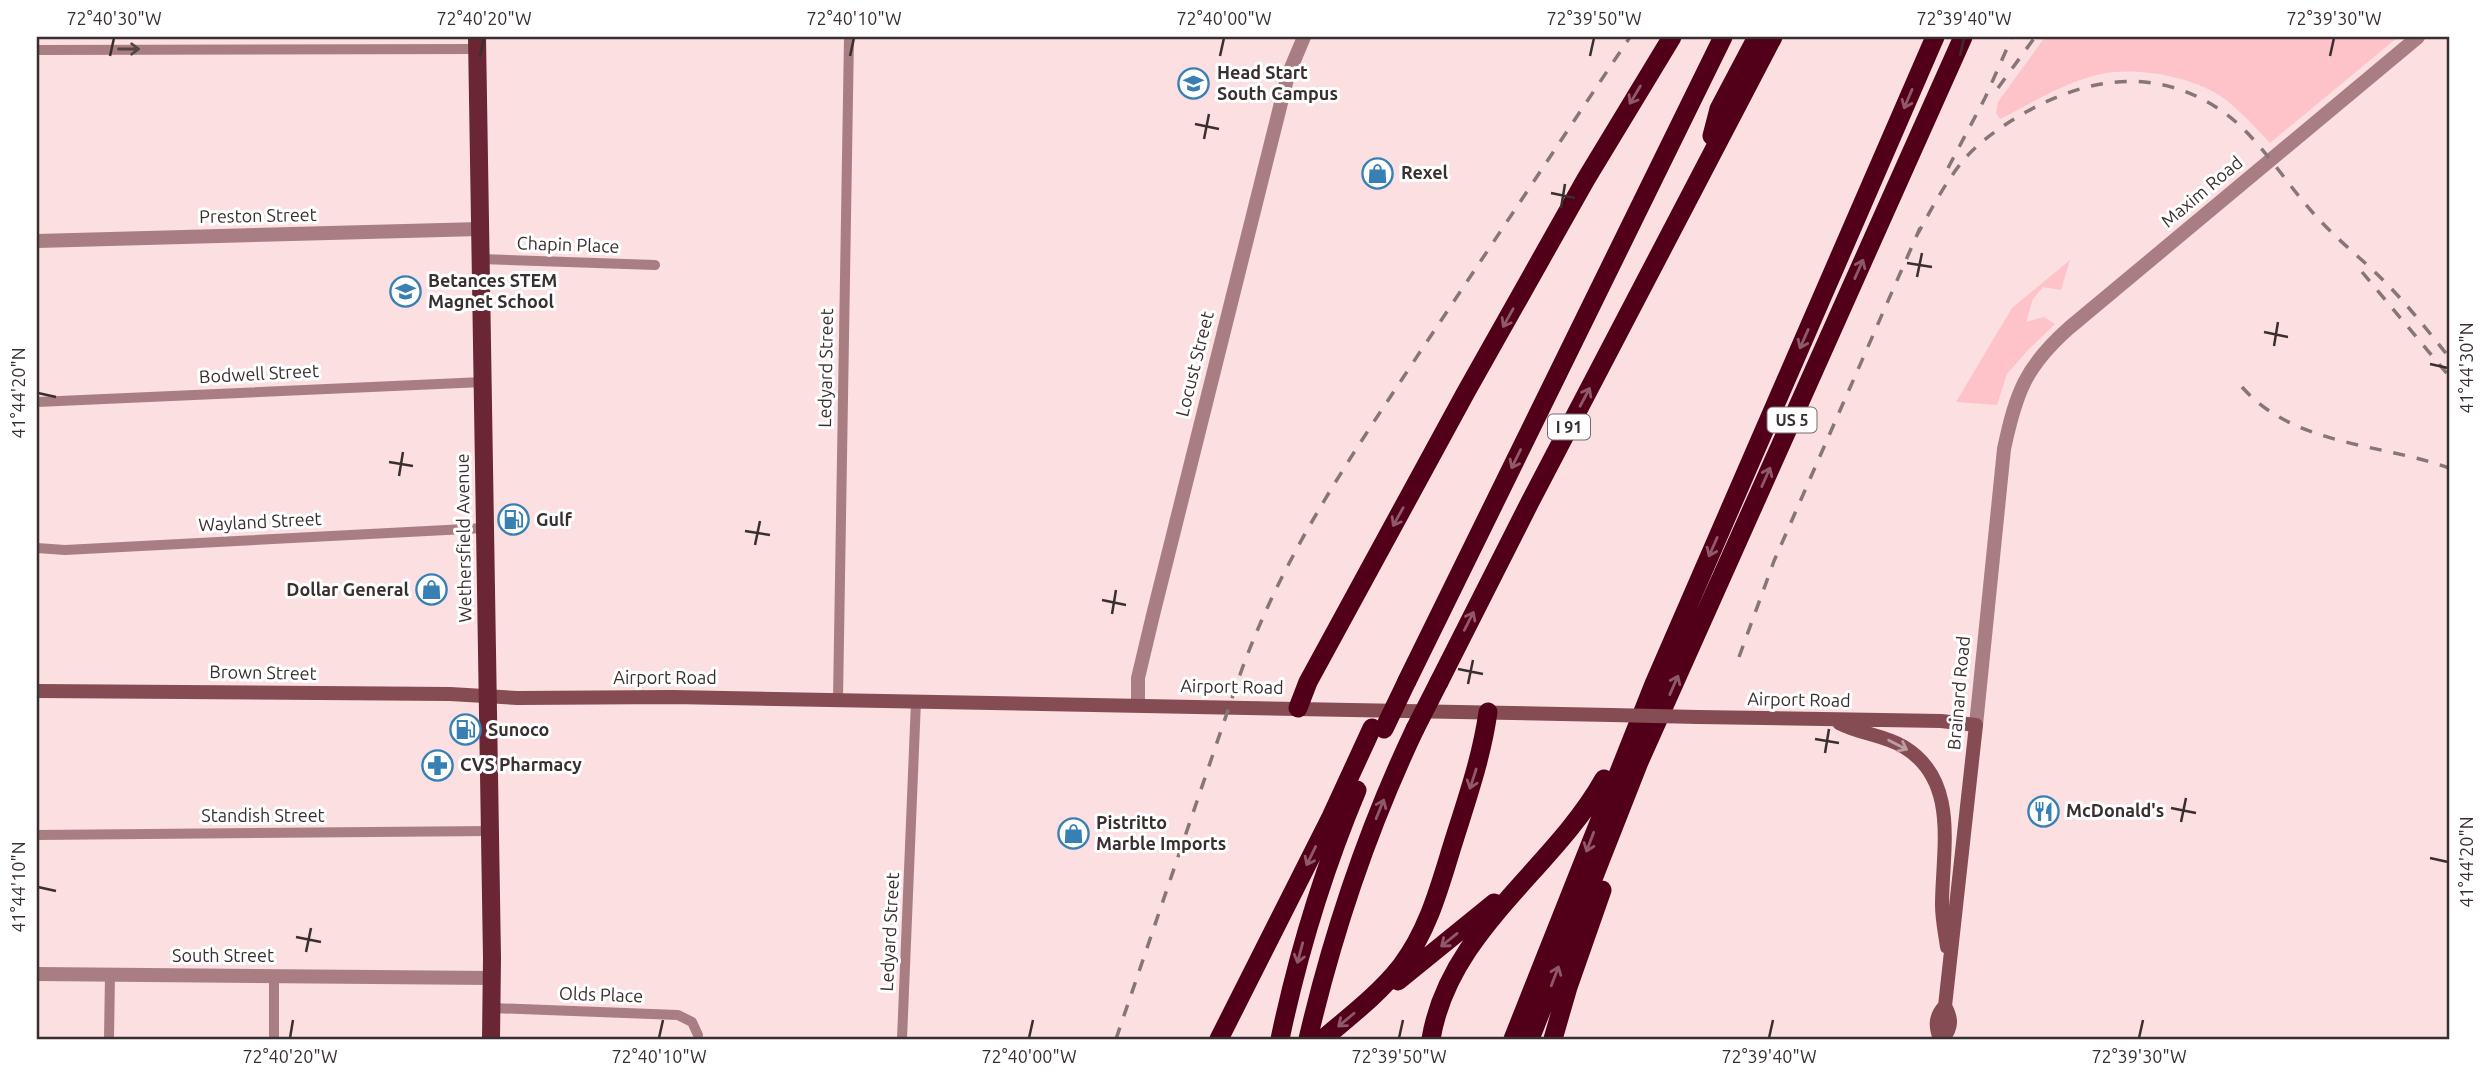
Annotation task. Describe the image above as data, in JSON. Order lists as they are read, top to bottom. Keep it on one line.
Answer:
{"streets":{"highway":["US 5","I 91"],"main road":["Wethersfield Avenue","Brown Street","Airport Road","Brainard Road"],"street":["Maxim Road","Preston Street","Chapin Place","Locust Street","Ledyard Street","Bodwell Street","Wayland Street","Standish Street","South Street","Olds Place"]},"crossings":[["Maxim Road","Brainard Road"],["Preston Street","Wethersfield Avenue"],["Chapin Place","Wethersfield Avenue"],["Locust Street","Airport Road"],["Ledyard Street","Airport Road"],["Bodwell Street","Wethersfield Avenue"],["Wayland Street","Wethersfield Avenue"],["Wethersfield Avenue","Brown Street"],["Wethersfield Avenue","Airport Road"],["Wethersfield Avenue","Standish Street"],["Wethersfield Avenue","South Street"],["Wethersfield Avenue","Olds Place"],["Brown Street","Airport Road"],["Airport Road","Brainard Road"]],"places":{"school or university":["Head Start South Campus","Betances STEM Magnet School"],"shop":["Rexel","Dollar General","Pistritto Marble Imports"],"fuel station":["Gulf","Sunoco"],"pharmacy":["CVS Pharmacy"],"restaurant":["McDonald's"]},"coordinates":["72°40'30\"W","72°40'20\"W","72°40'10\"W","72°40'00\"W","72°39'50\"W","72°39'40\"W","72°39'30\"W","41°44'30\"N","41°44'20\"N","41°44'10\"N"]}
